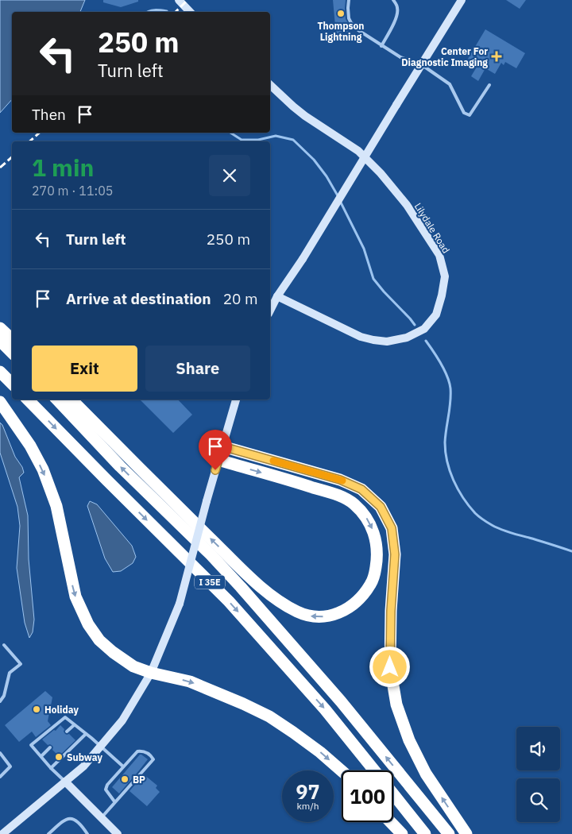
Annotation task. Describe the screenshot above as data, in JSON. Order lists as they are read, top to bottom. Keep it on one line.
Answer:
{"streets":{"highway":["I 35E"],"street":["Lilydale Road"]},"places":{"other":["Thompson Lightning","Holiday","Subway","BP"],"health":["Center For Diagnostic Imaging"]},"page":{"turn":["250 m","Turn left"],"then":"Then","heading":["1 min","270 m · 11:05"],"list":[{"name":"Turn left","value":"250 m"},{"name":"Arrive at destination","value":"20 m"}],"buttons":["Exit","Share"],"speed":"97 km/h","limit":"100"}}
